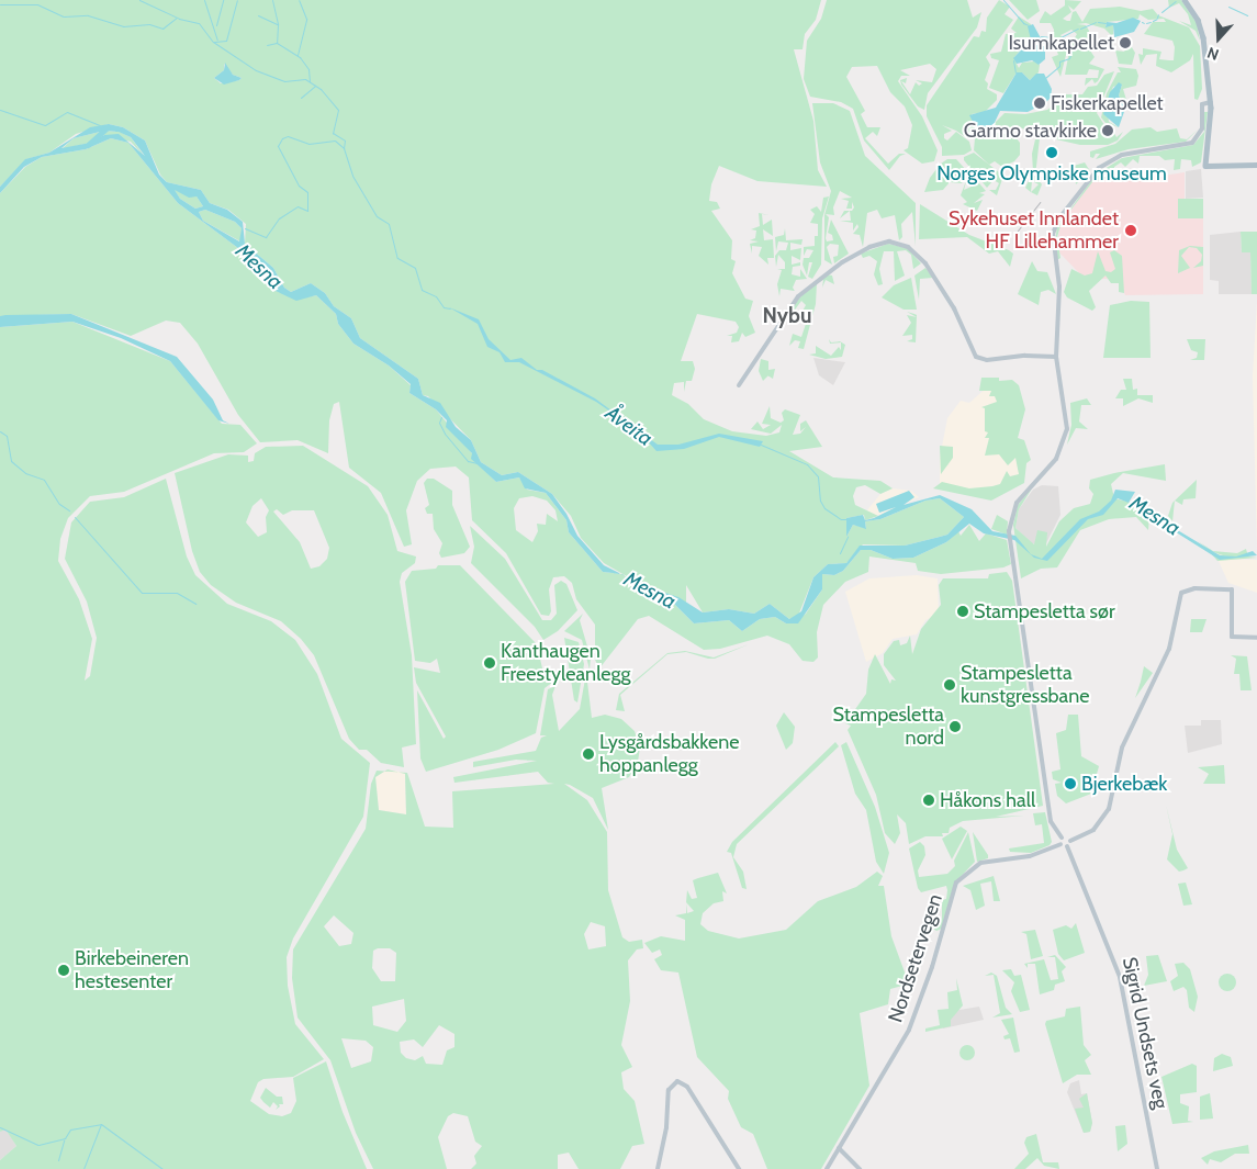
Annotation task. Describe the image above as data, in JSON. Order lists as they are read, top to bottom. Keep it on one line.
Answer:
{"streets":{"street":["Nordsetervegen","Sigrid Undsets veg"]},"districts":["Nybu"],"water":["Mesna","Åveita"],"places":["Isumkapellet","Fiskerkapellet","Garmo stavkirke","Norges Olympiske museum","Sykehuset Innlandet HF Lillehammer","Stampesletta sør","Kanthaugen Freestyleanlegg","Stampesletta kunstgressbane","Stampesletta nord","Lysgårdsbakkene hoppanlegg","Bjerkebæk","Håkons hall","Birkebeineren hestesenter"],"north":"bottom"}
